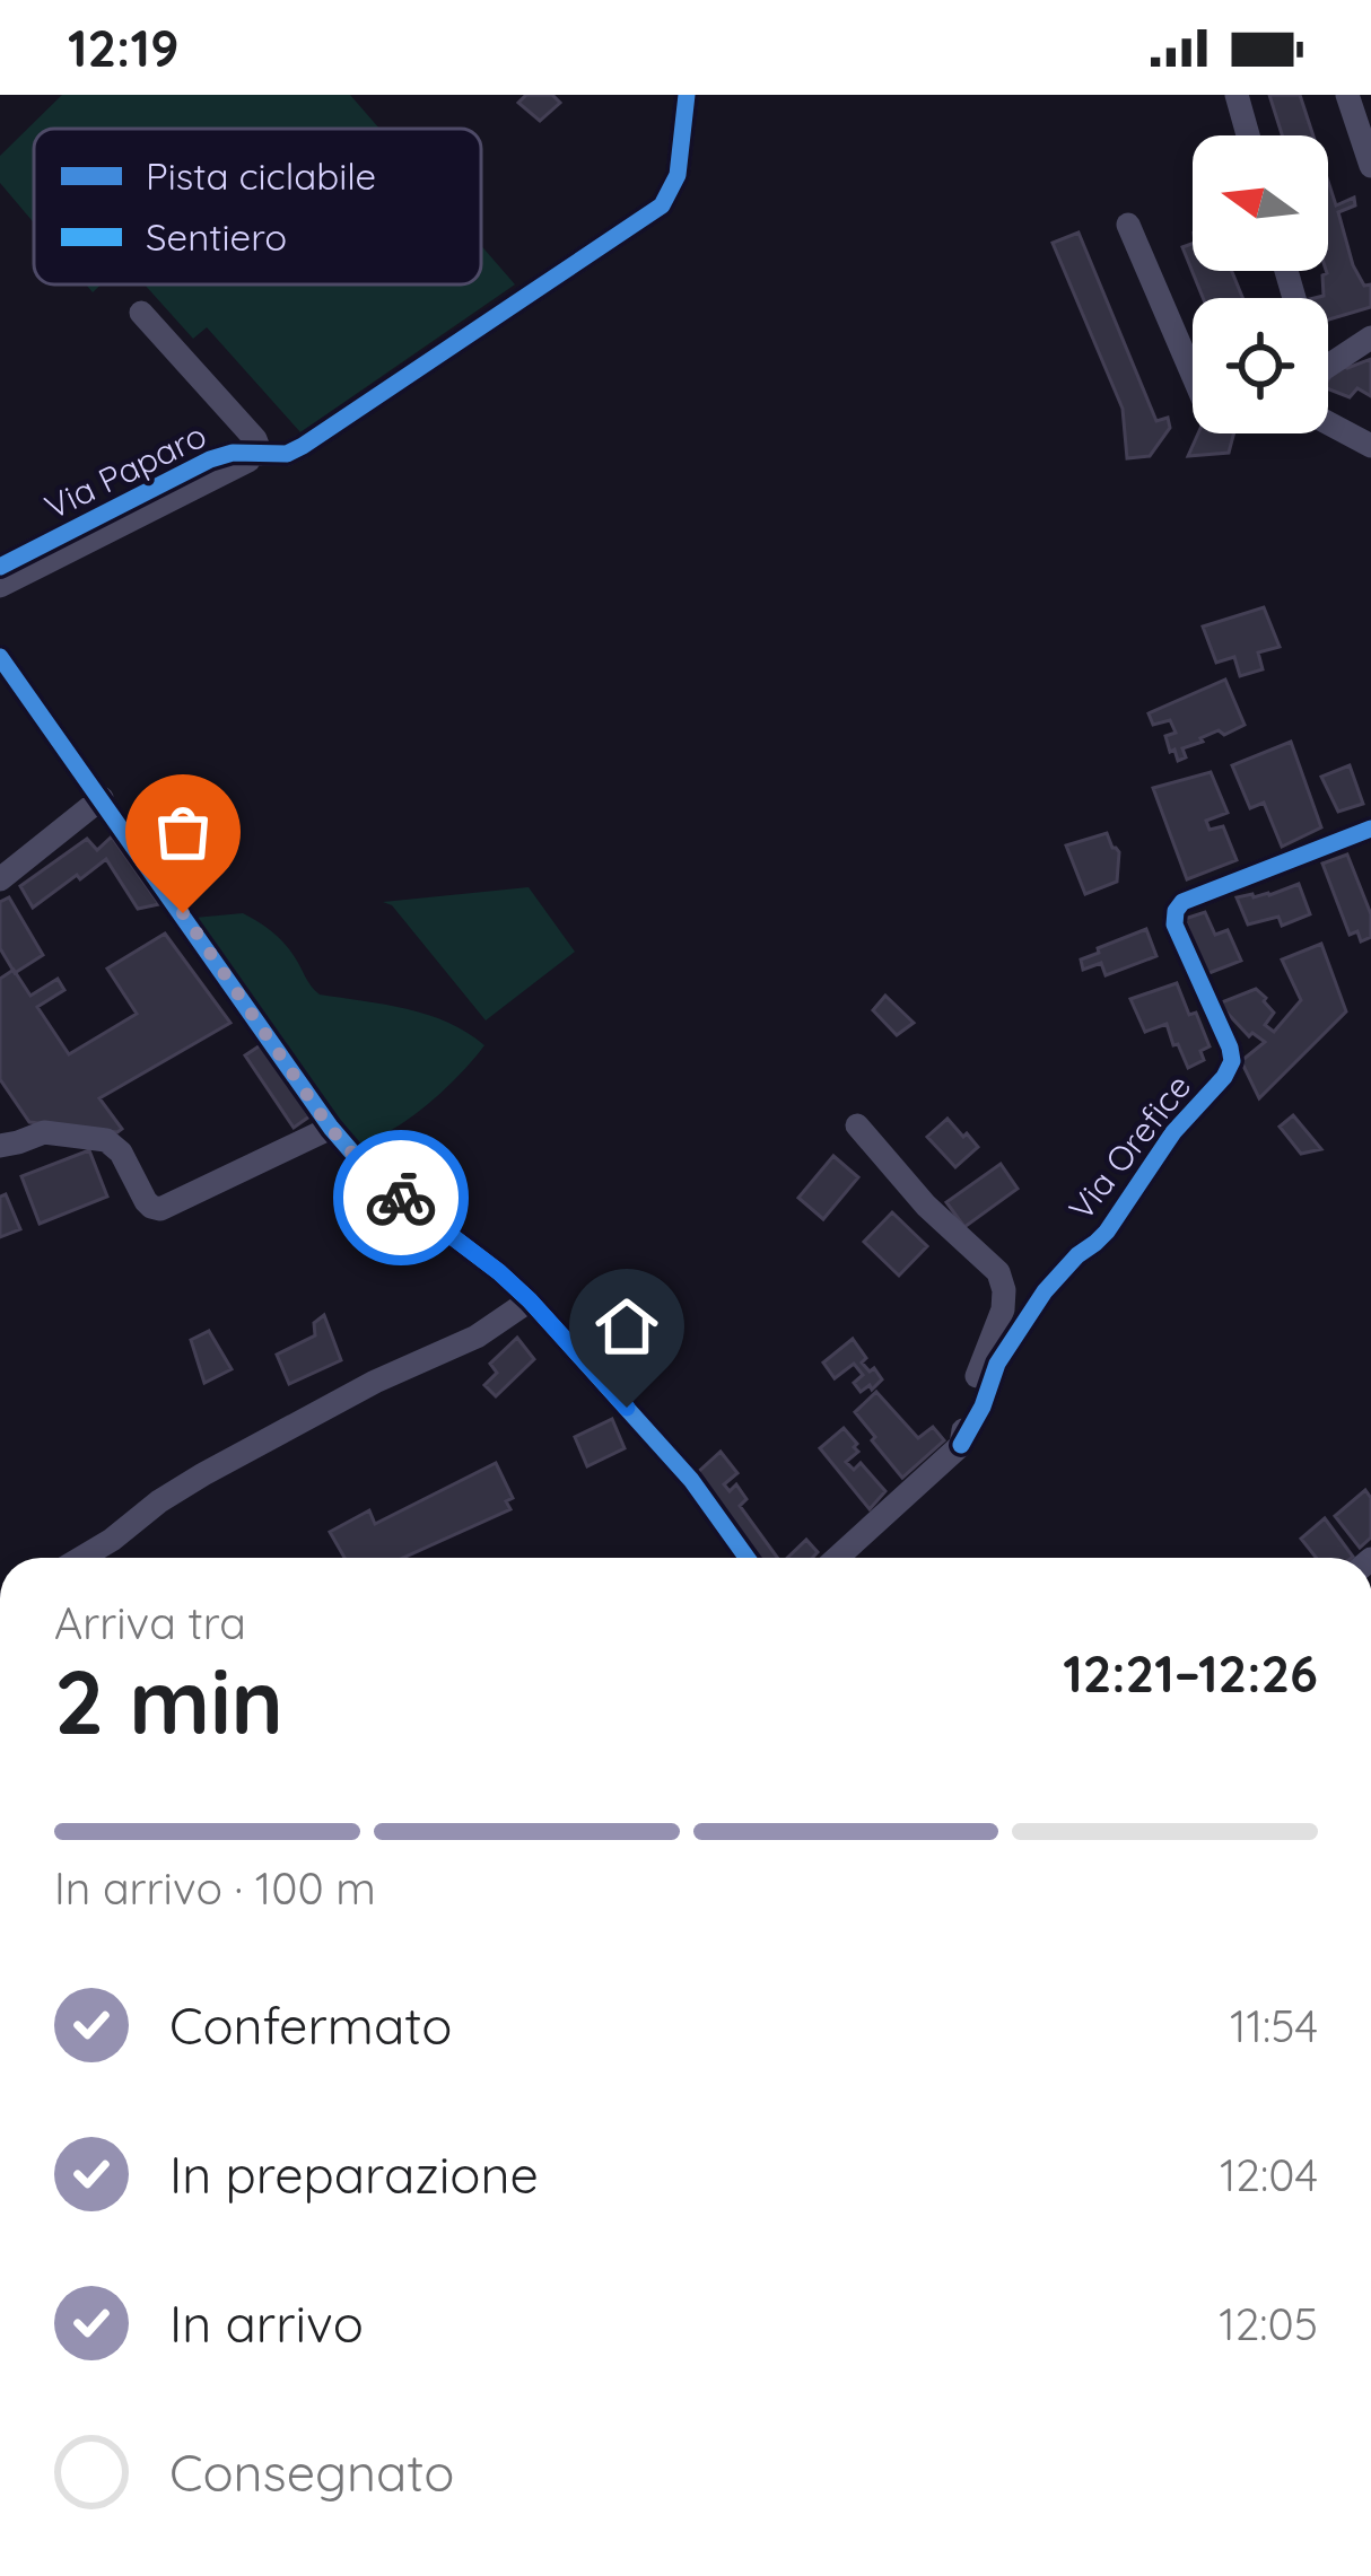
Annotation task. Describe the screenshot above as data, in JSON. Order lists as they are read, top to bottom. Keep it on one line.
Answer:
{"streets":{"street":["Via Paparo","Via Orefice"]},"legend":["Pista ciclabile","Sentiero"],"north":"left","page":{"status":"12:19","heading":["2 min","Arriva tra","12:21–12:26"],"bar":"In arrivo · 100 m","list":[["Confermato","11:54"],["In preparazione","12:04"],["In arrivo","12:05"],"Consegnato"]}}
